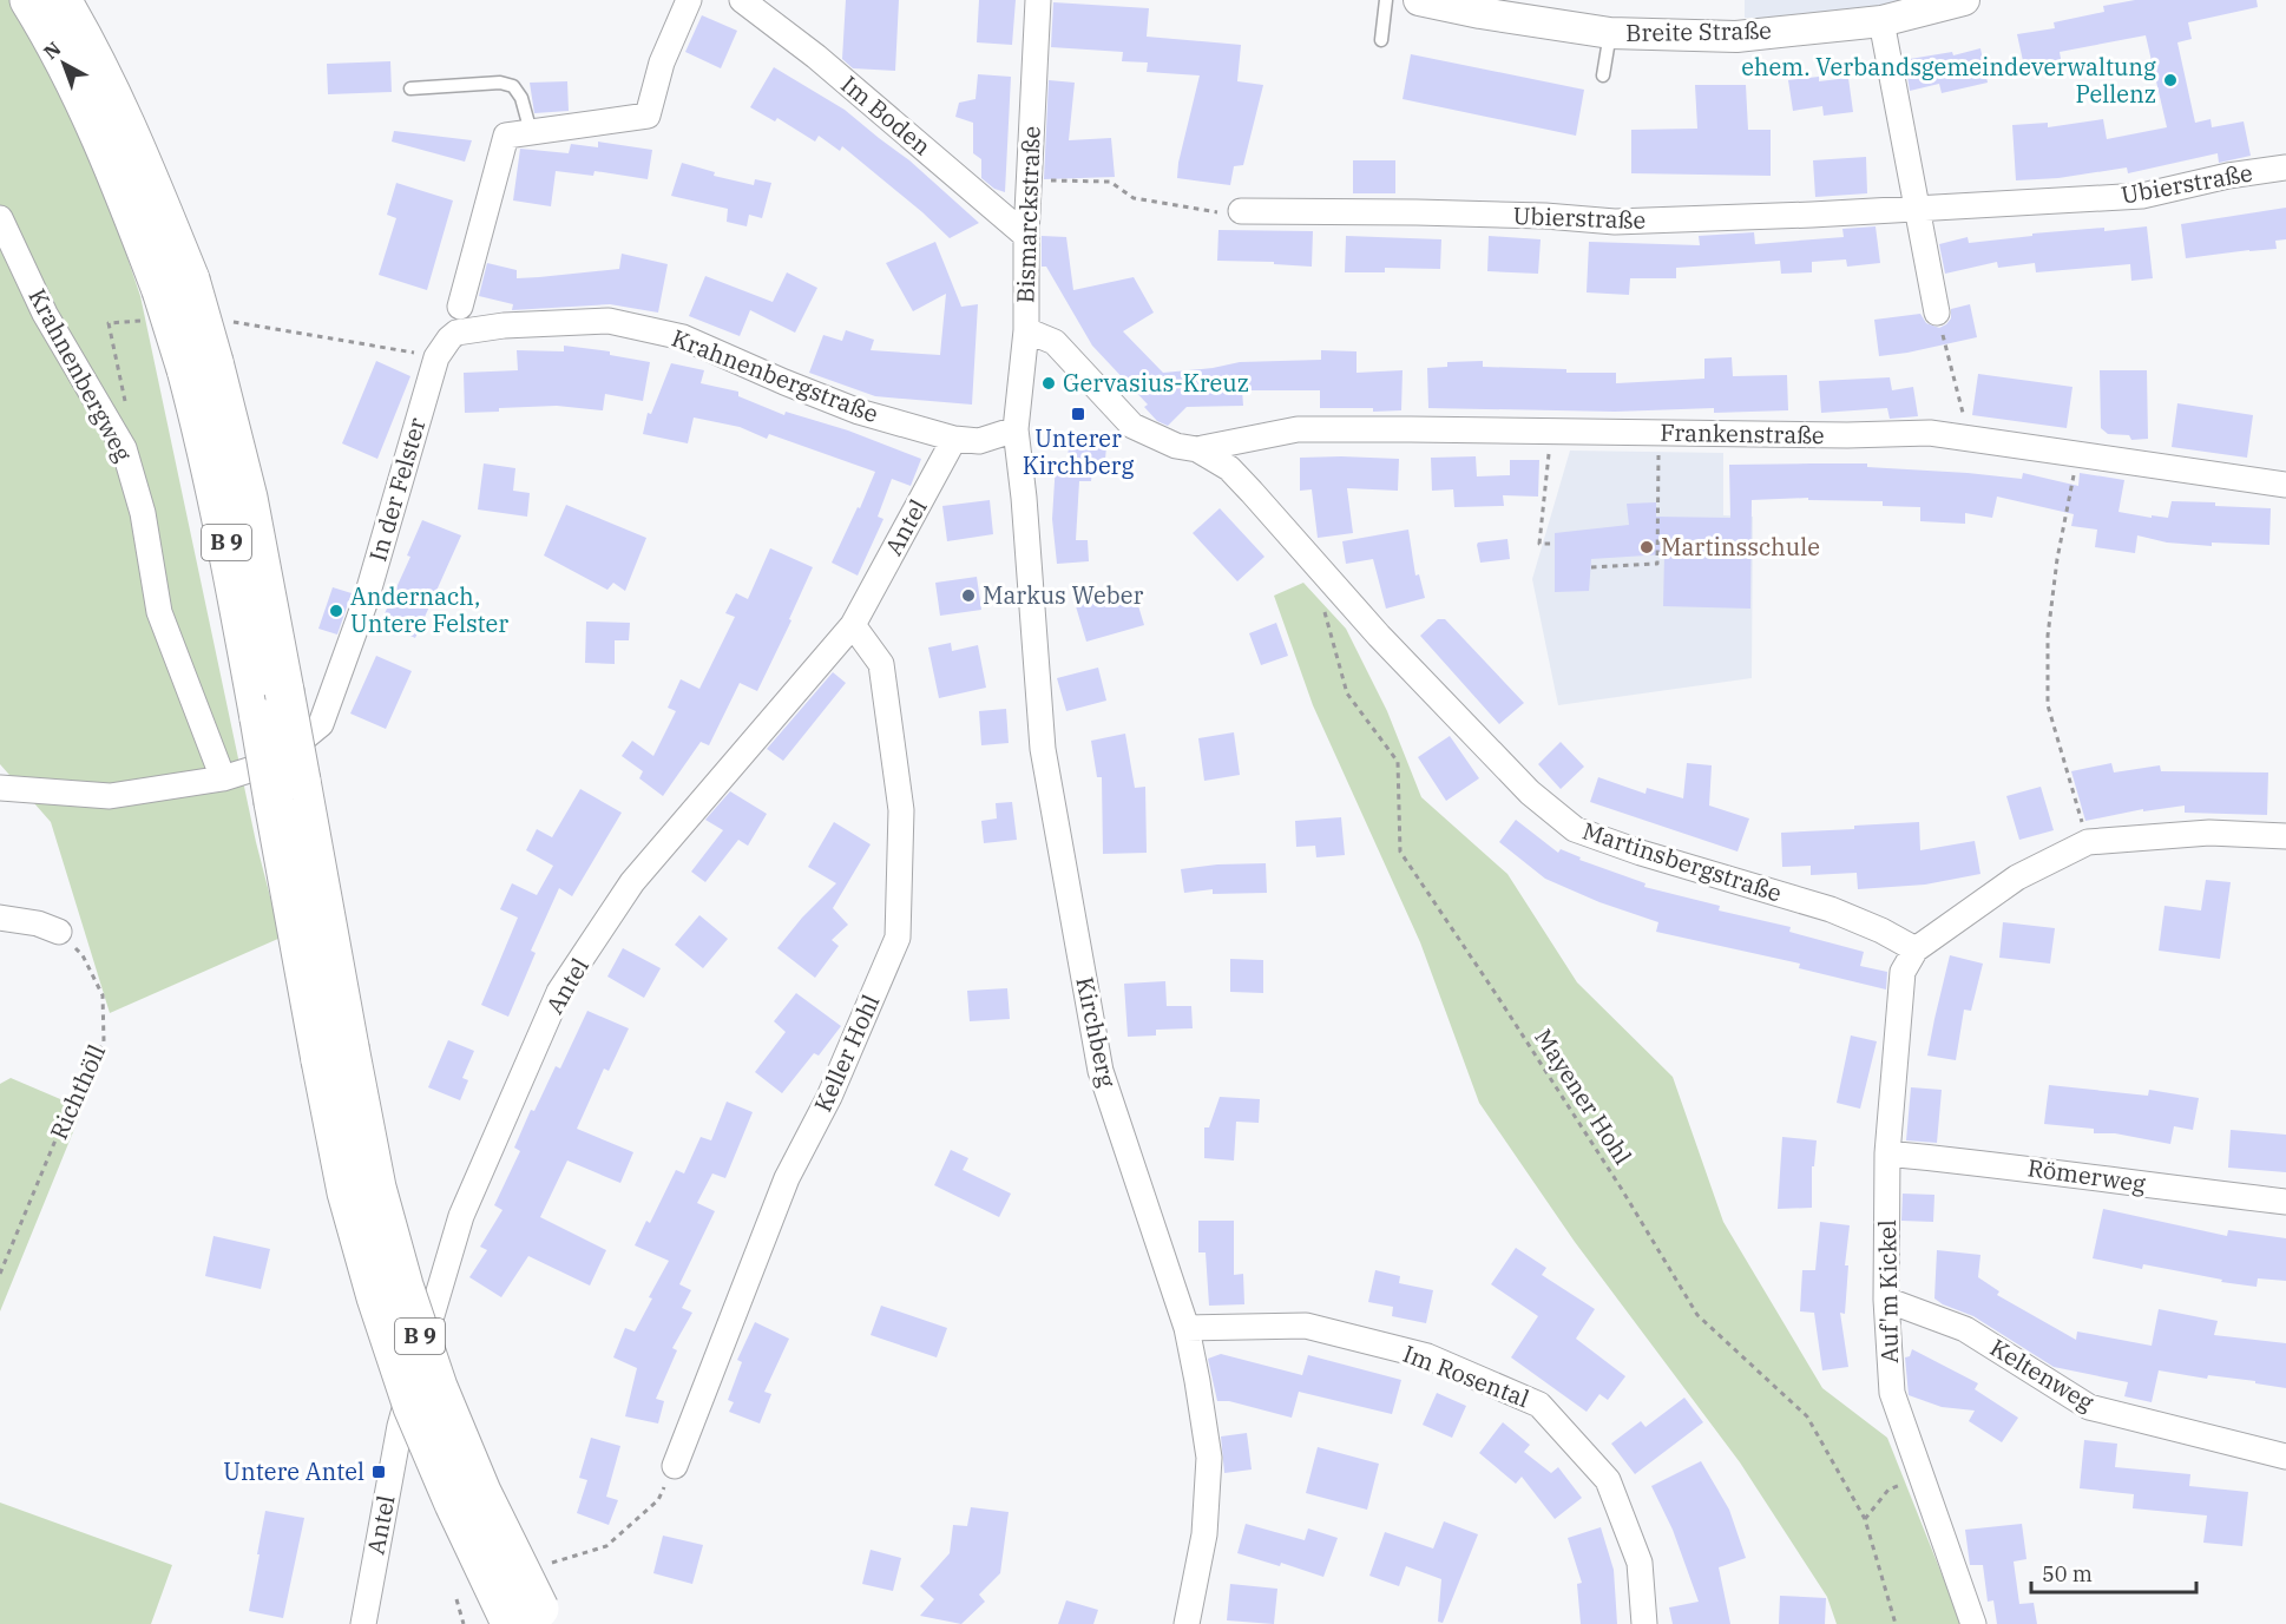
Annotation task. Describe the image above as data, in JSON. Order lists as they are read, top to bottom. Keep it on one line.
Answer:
{"streets":{"highway":["B 9"],"street":["Breite Straße","Im Boden","Ubierstraße","Bismarckstraße","Krahnenbergweg","Krahnenbergstraße","Frankenstraße","In der Felster","Antel","Martinsbergstraße","Kirchberg","Keller Hohl","Römerweg","Auf'm Kickel","Keltenweg","Im Rosental"],"path":["Richthöll","Mayener Hohl"]},"crossings":[["Im Boden","Bismarckstraße"],["Bismarckstraße","Krahnenbergstraße"],["Bismarckstraße","Martinsbergstraße"],["Bismarckstraße","Kirchberg"],["Krahnenbergweg","In der Felster"],["Krahnenbergstraße","In der Felster"],["Krahnenbergstraße","Antel"],["Krahnenbergstraße","Kirchberg"],["Frankenstraße","Martinsbergstraße"],["Antel","Keller Hohl"],["Martinsbergstraße","Auf'm Kickel"],["Kirchberg","Im Rosental"],["Römerweg","Auf'm Kickel"],["Auf'm Kickel","Keltenweg"]],"places":{"other":["ehem. Verbandsgemeindeverwaltung Pellenz","Gervasius-Kreuz","Martinsschule","Markus Weber","Andernach, Untere Felster"],"transit":["Unterer Kirchberg","Untere Antel"]},"scale_bar":"50 m","north":"top left"}
